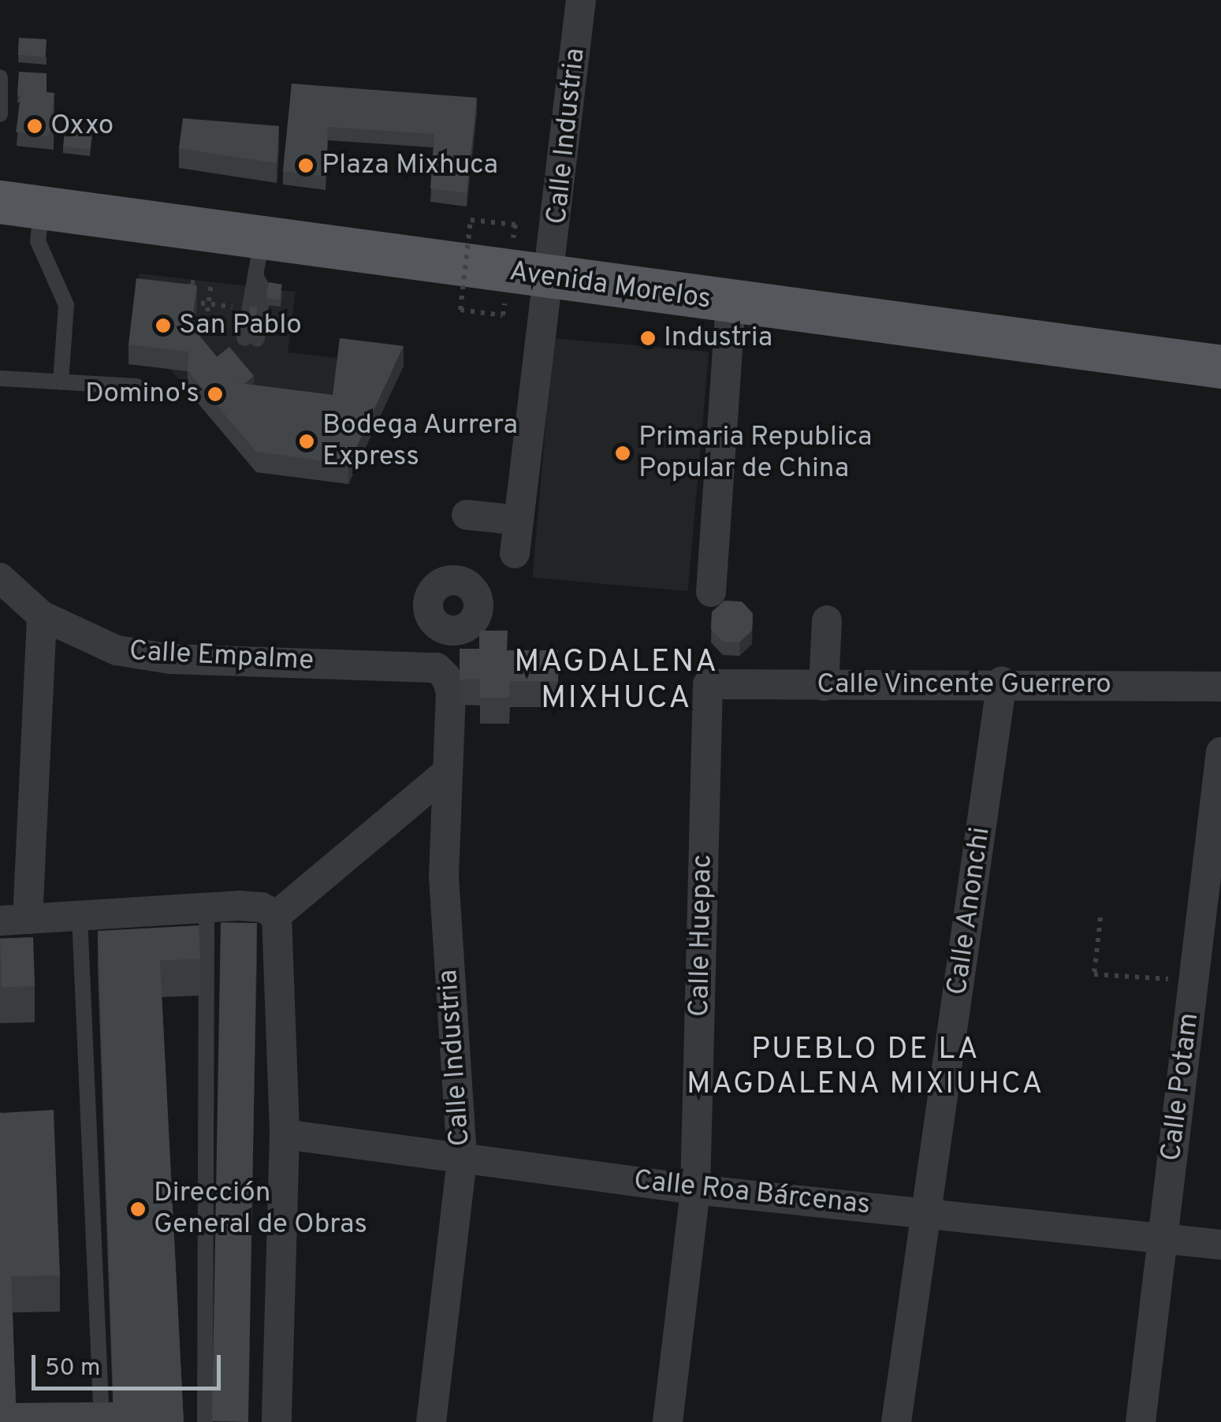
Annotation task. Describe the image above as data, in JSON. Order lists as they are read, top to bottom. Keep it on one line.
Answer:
{"streets":{"main road":["Avenida Morelos"],"street":["Calle Industria","Calle Empalme","Calle Vincente Guerrero","Calle Anonchi","Calle Huepac","Calle Potam","Calle Roa Bárcenas"]},"crossings":[["Calle Industria","Avenida Morelos"],["Calle Industria","Calle Empalme"],["Calle Industria","Calle Roa Bárcenas"],["Calle Vincente Guerrero","Calle Anonchi"],["Calle Vincente Guerrero","Calle Huepac"],["Calle Anonchi","Calle Roa Bárcenas"],["Calle Huepac","Calle Roa Bárcenas"],["Calle Potam","Calle Roa Bárcenas"]],"districts":["MAGDALENA MIXHUCA","PUEBLO DE LA MAGDALENA MIXIUHCA"],"places":["Oxxo","Plaza Mixhuca","San Pablo","Industria","Domino's","Bodega Aurrera Express","Primaria Republica Popular de China","Dirección General de Obras"],"scale_bar":"50 m"}
